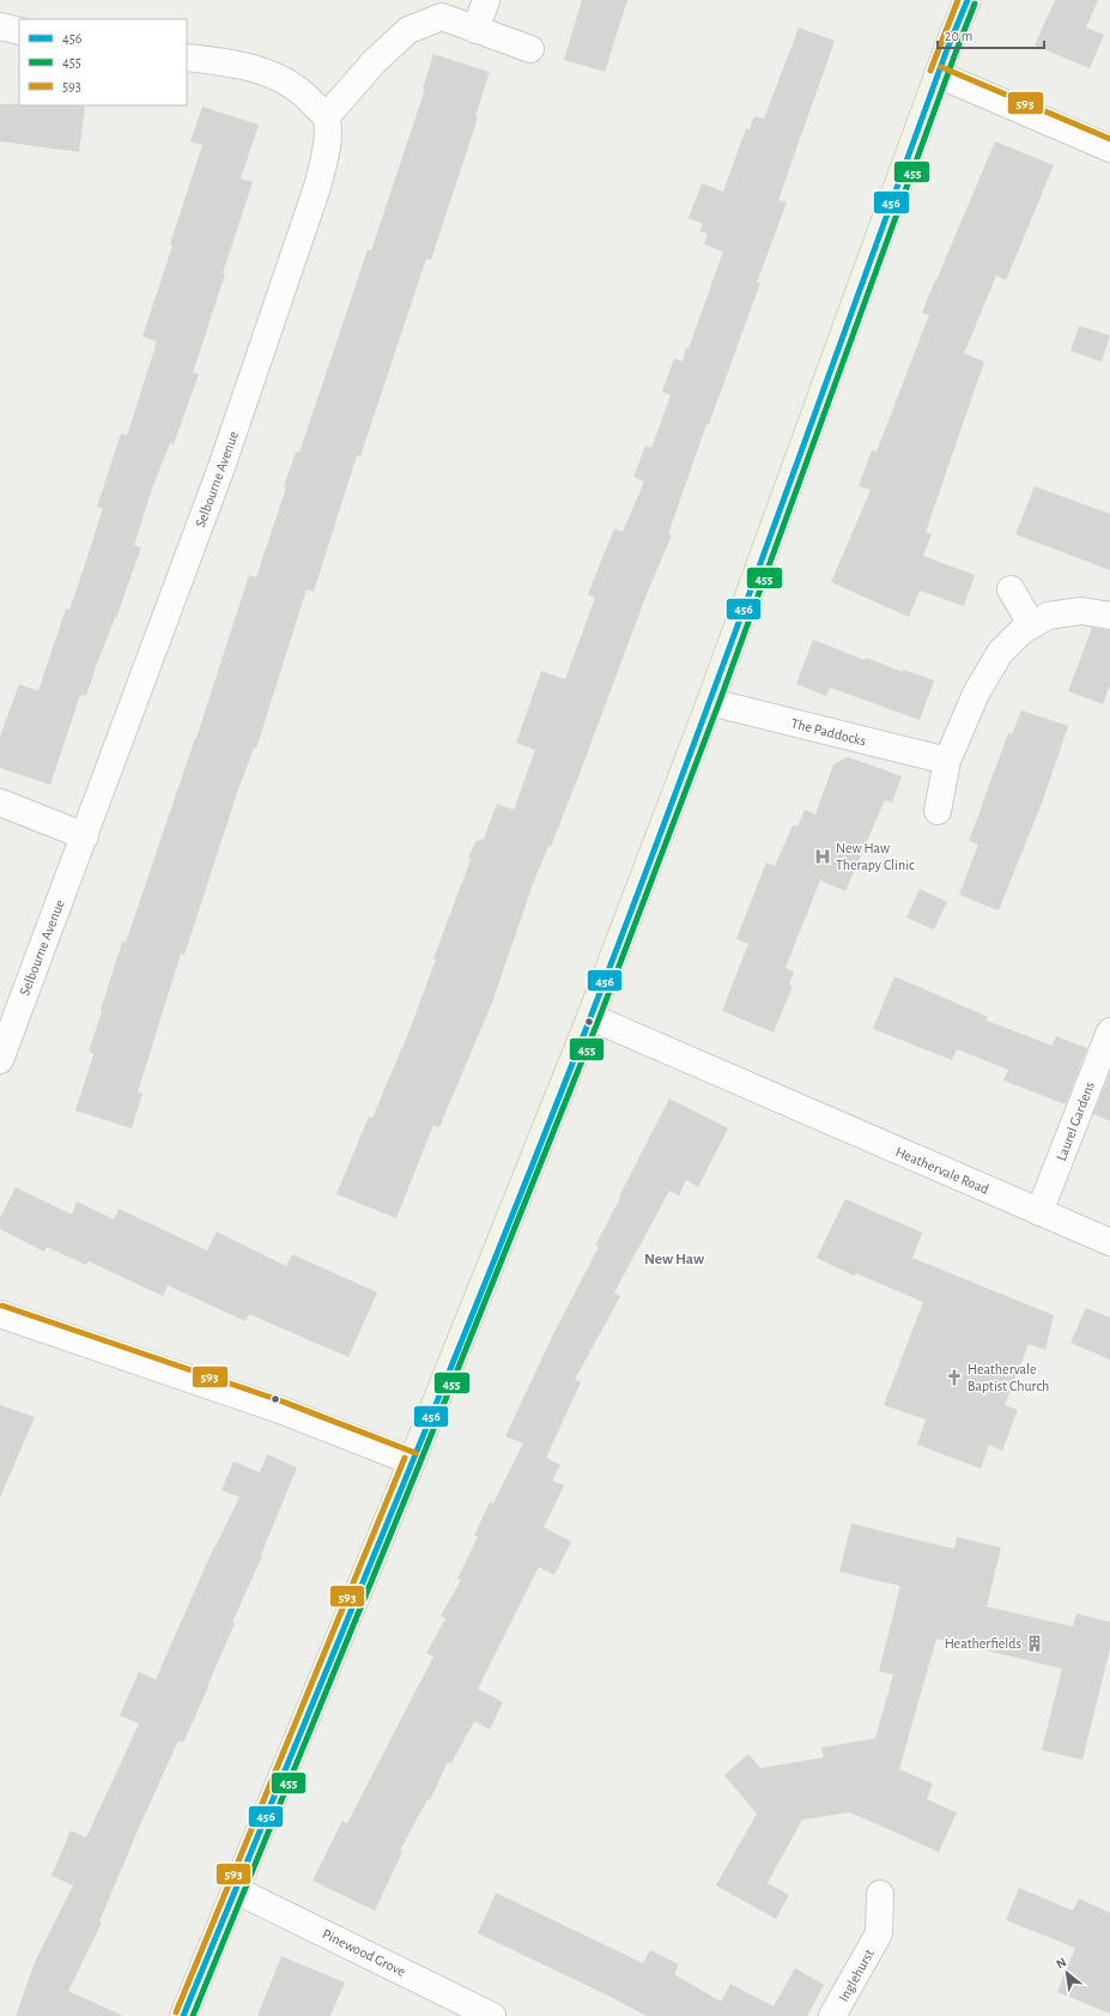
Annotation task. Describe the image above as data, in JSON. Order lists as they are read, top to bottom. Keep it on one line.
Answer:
{"streets":{"street":["Selbourne Avenue","The Paddocks","Laurel Gardens","Heathervale Road","Pinewood Grove","Inglehurst"]},"crossings":[["Laurel Gardens","Heathervale Road"]],"districts":["New Haw"],"places":{"hospital":["New Haw Therapy Clinic"],"church":["Heathervale Baptist Church"],"building":["Heatherfields"]},"lines":["transit line 456","transit line 593","transit line 455"],"legend":["456","455","593"],"scale_bar":"20 m","north":"top left"}
